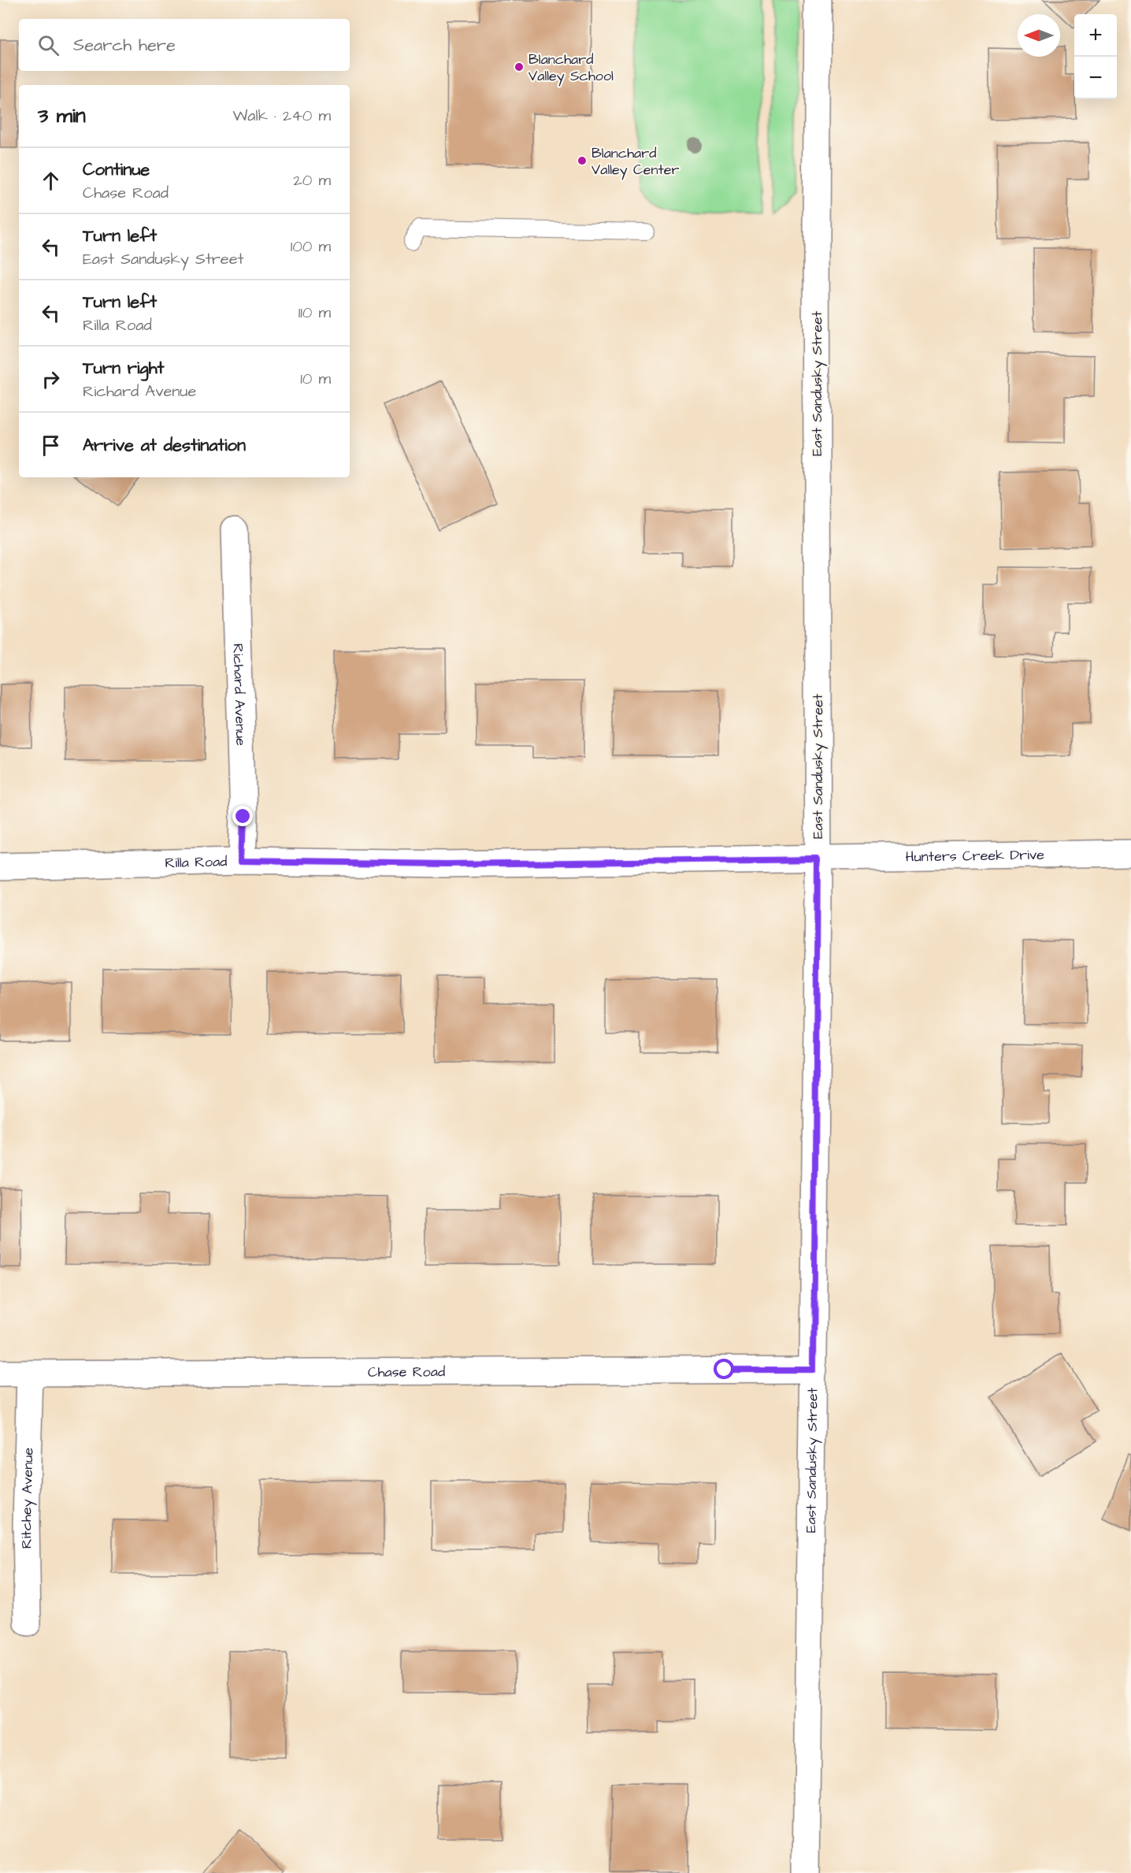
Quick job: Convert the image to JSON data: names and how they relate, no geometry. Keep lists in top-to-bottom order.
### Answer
{
  "streets": {
    "street": [
      "East Sandusky Street",
      "Richard Avenue",
      "Hunters Creek Drive",
      "Rilla Road",
      "Chase Road",
      "Ritchey Avenue"
    ]
  },
  "crossings": [
    ["East Sandusky Street", "Hunters Creek Drive"],
    ["East Sandusky Street", "Rilla Road"],
    ["East Sandusky Street", "Chase Road"],
    ["Richard Avenue", "Rilla Road"],
    ["Hunters Creek Drive", "Rilla Road"],
    ["Chase Road", "Ritchey Avenue"]
  ],
  "places": ["Blanchard Valley School", "Blanchard Valley Center"],
  "north": "left",
  "page": {
    "map_buttons": ["+", "−"],
    "search": "Search here",
    "heading": ["3 min", "Walk · 240 m"],
    "list": [
      ["Continue", "Chase Road", "20 m"],
      ["Turn left", "East Sandusky Street", "100 m"],
      ["Turn left", "Rilla Road", "110 m"],
      ["Turn right", "Richard Avenue", "10 m"],
      "Arrive at destination"
    ]
  }
}
